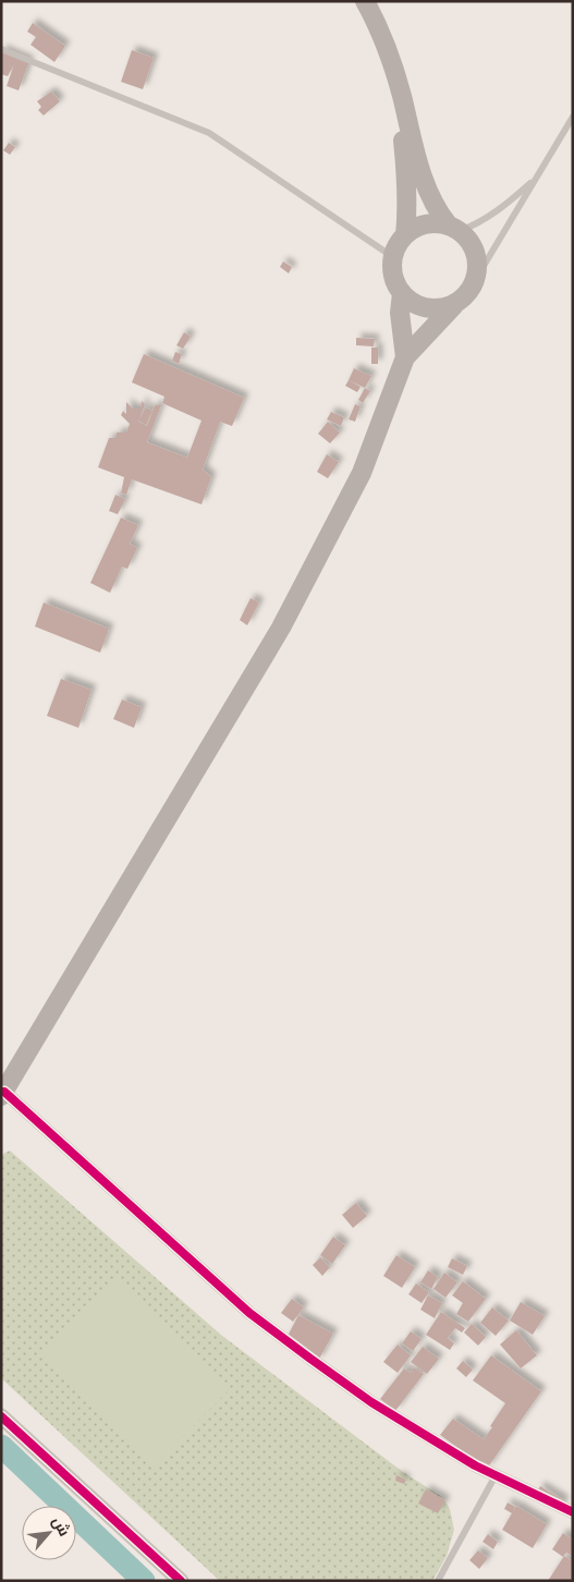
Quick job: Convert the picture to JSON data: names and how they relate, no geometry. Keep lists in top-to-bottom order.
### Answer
{
  "north": "top right"
}
